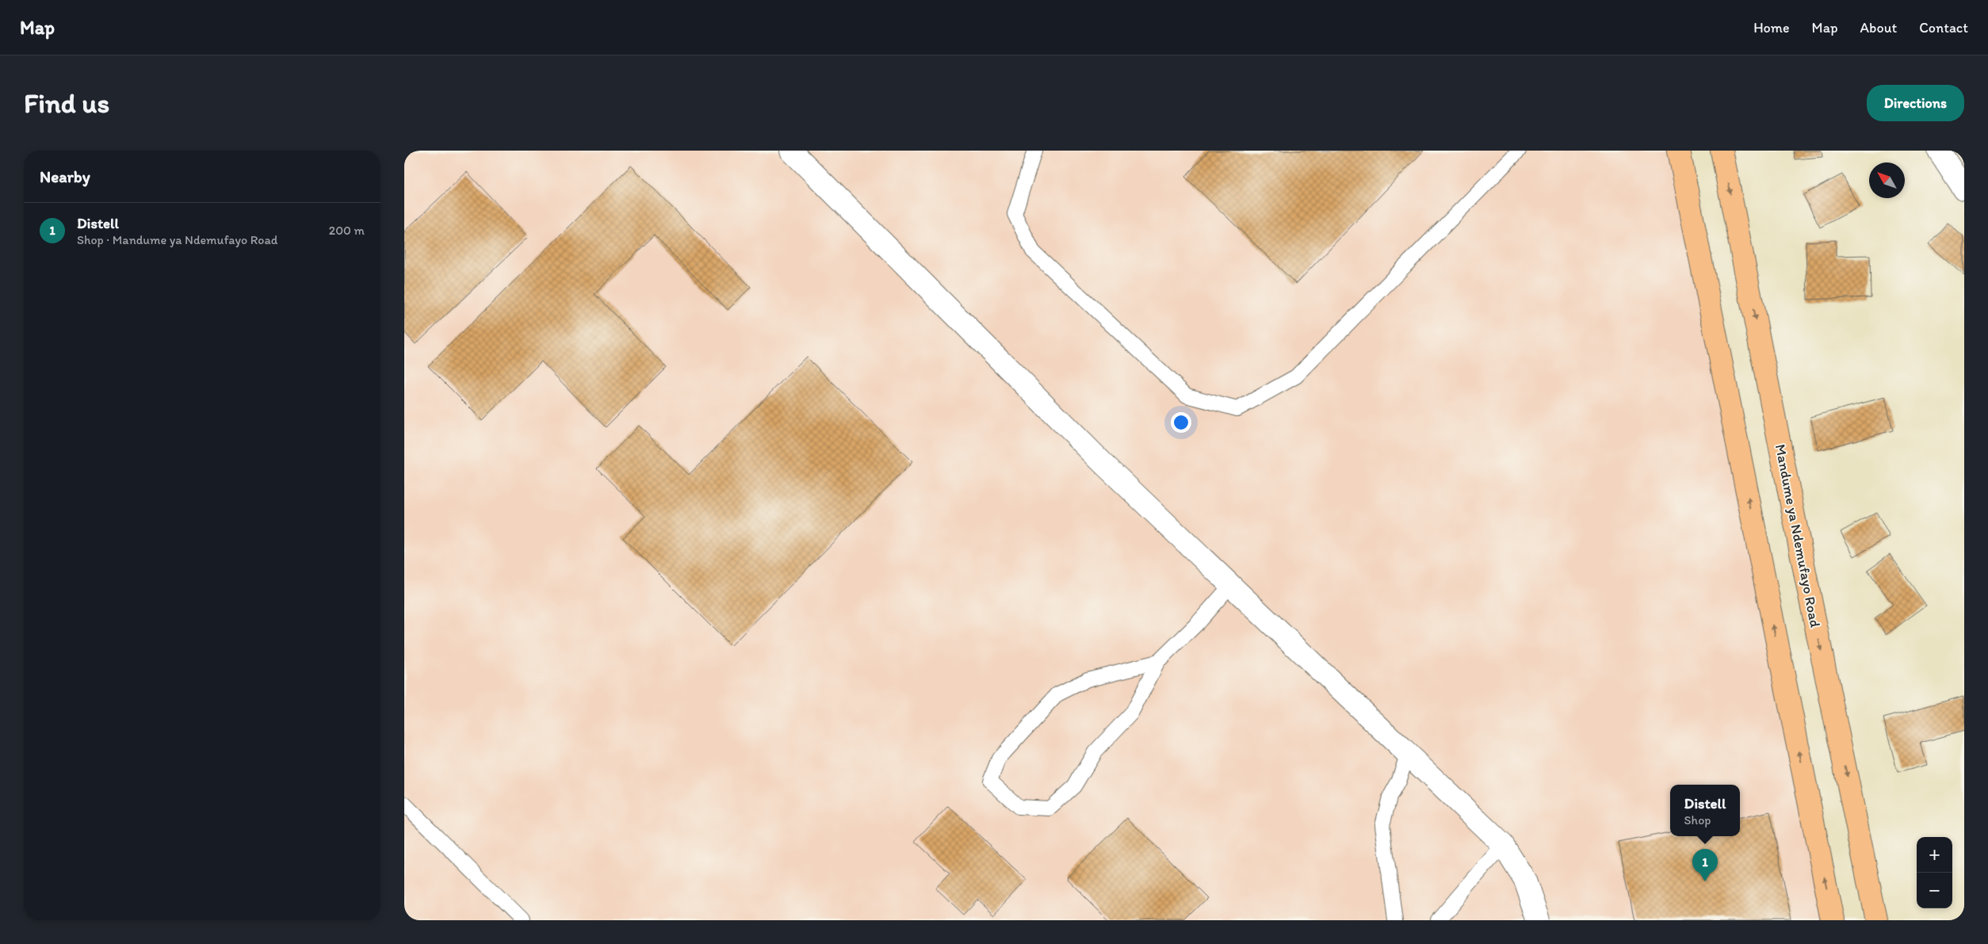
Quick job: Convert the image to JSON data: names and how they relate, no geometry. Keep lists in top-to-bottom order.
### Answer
{
  "streets": {
    "main road": ["Mandume ya Ndemufayo Road"]
  },
  "north": "top left",
  "page": {
    "header": "Map",
    "nav": [
      "Home",
      "Map",
      "About",
      "Contact"
    ],
    "buttons": "Directions",
    "title": "Find us",
    "heading": "Nearby",
    "list": [
      {
        "mark": "1",
        "name": "Distell",
        "note": "Shop · Mandume ya Ndemufayo Road",
        "value": "200 m"
      }
    ],
    "popup": ["Distell", "Shop"],
    "map_buttons": ["+", "−"],
    "pins": "1"
  }
}
